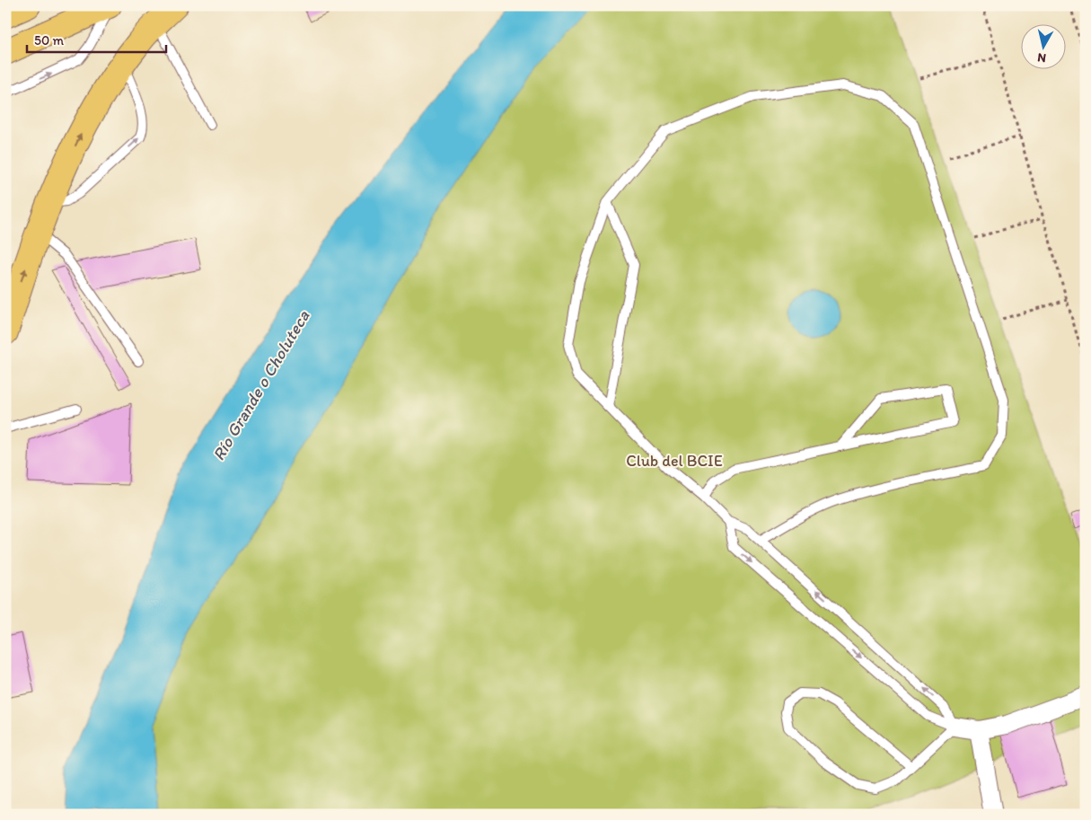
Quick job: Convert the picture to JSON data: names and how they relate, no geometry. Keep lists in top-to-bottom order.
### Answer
{
  "water": ["Río Grande o Choluteca"],
  "parks": ["Club del BCIE"],
  "scale_bar": "50 m",
  "north": "bottom"
}
